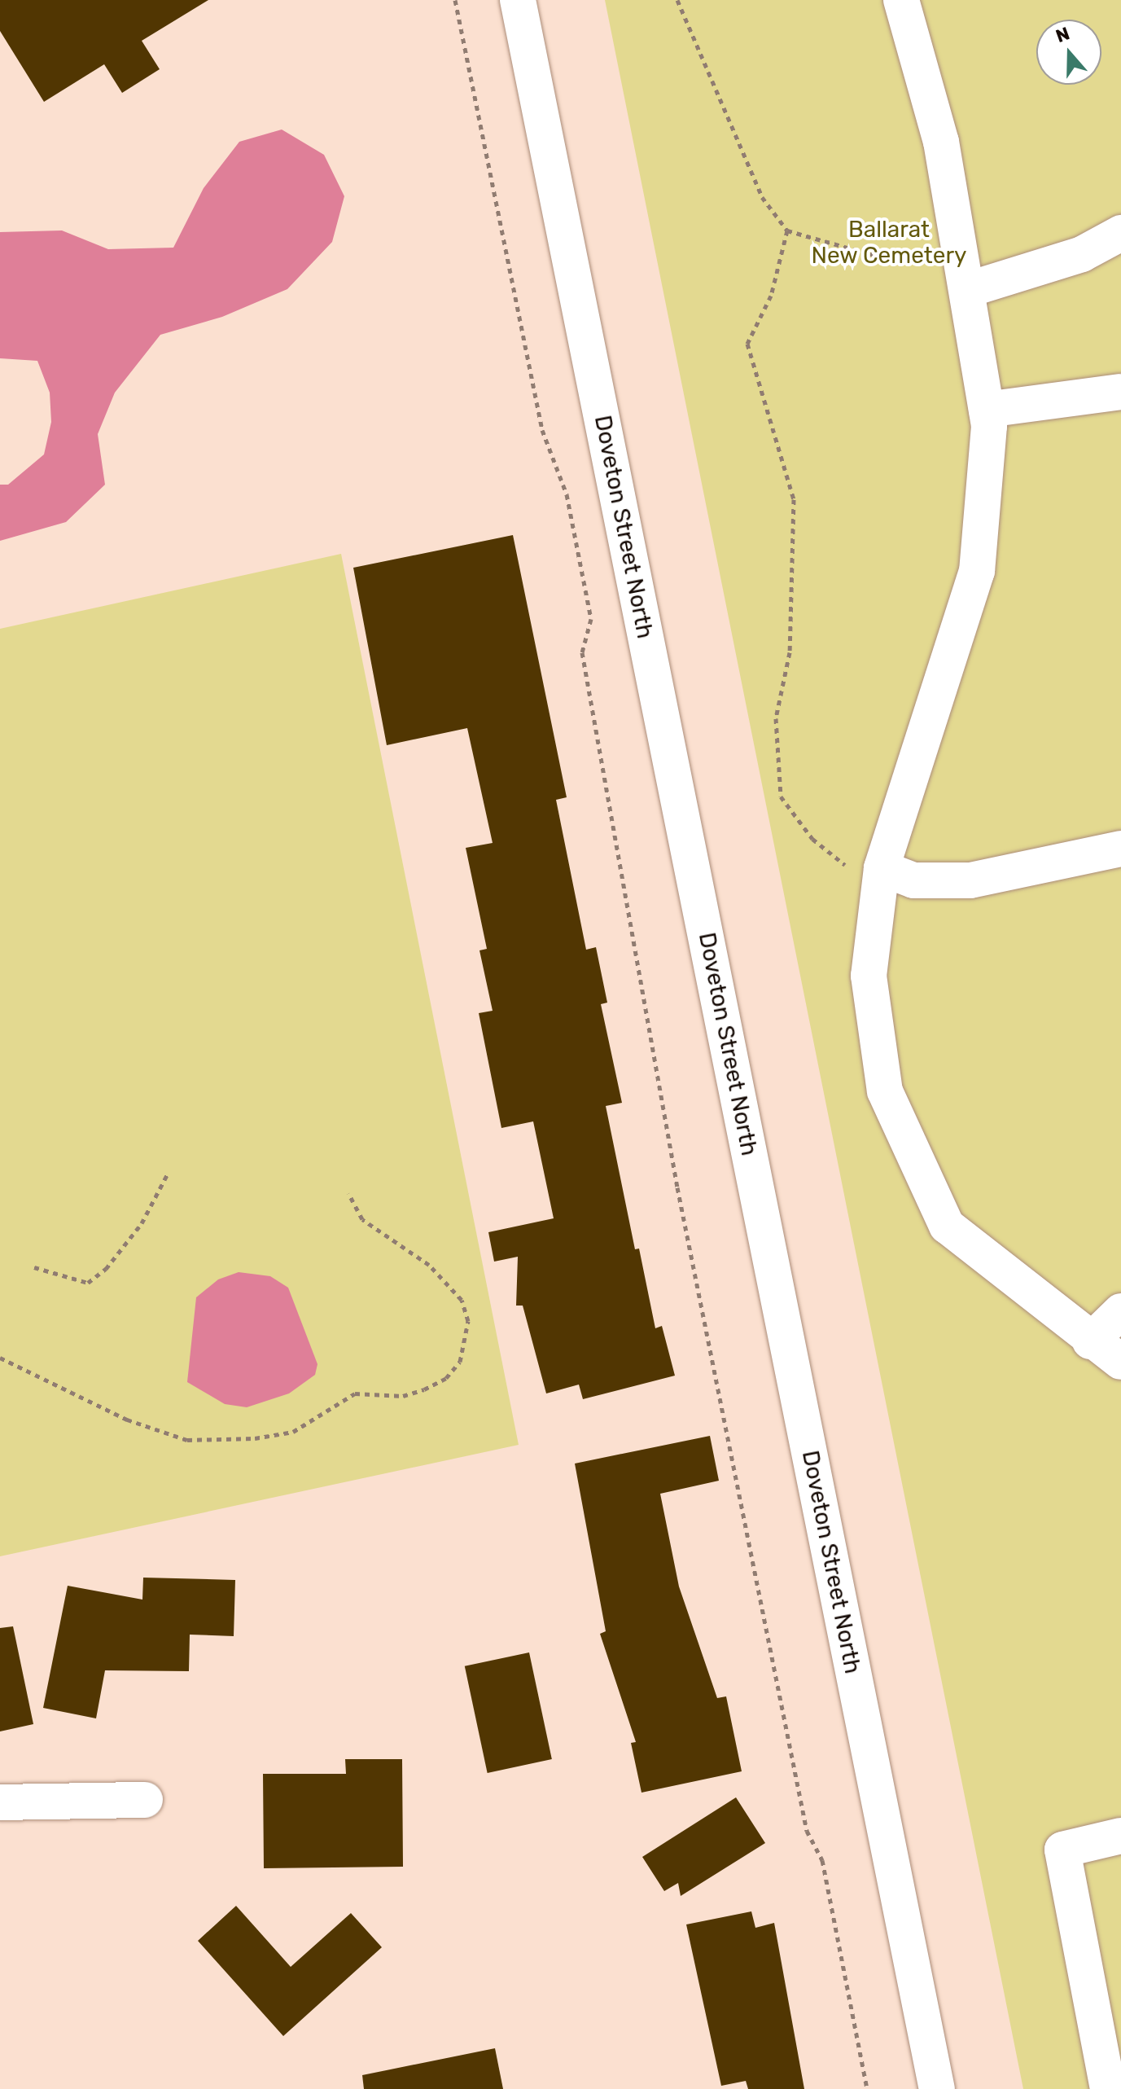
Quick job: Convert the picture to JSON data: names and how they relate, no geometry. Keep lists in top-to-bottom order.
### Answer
{
  "streets": {
    "street": ["Doveton Street North"]
  },
  "parks": ["Ballarat New Cemetery"],
  "north": "top"
}
